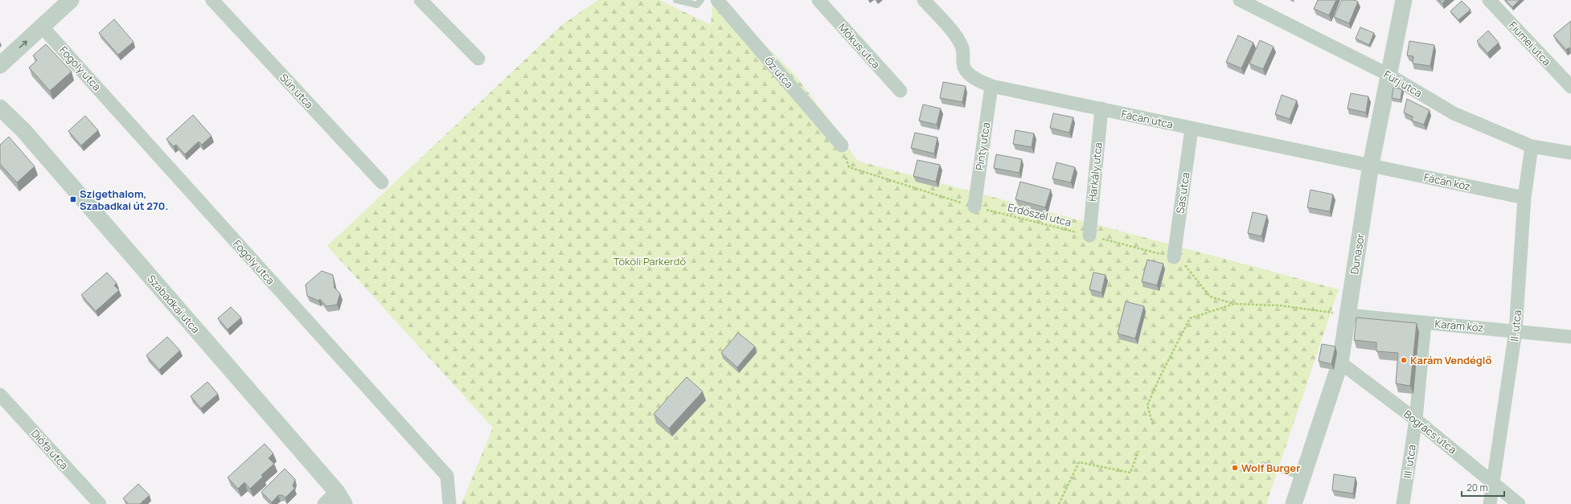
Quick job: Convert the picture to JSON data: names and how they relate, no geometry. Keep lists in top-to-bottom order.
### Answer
{
  "streets": {
    "street": [
      "Fiumei utca",
      "Mókus utca",
      "Fogoly utca",
      "Őz utca",
      "Fürj utca",
      "Sün utca",
      "Fácán utca",
      "Pinty utca",
      "Harkály utca",
      "Fácán köz",
      "Sas utca",
      "Dunasor",
      "Szabadkai utca",
      "Karám köz",
      "II. utca",
      "Bogrács utca",
      "Diófa utca",
      "III. utca"
    ],
    "path": ["Erdőszél utca"]
  },
  "crossings": [
    ["Őz utca", "Erdőszél utca"],
    ["Fürj utca", "Dunasor"],
    ["Fürj utca", "II. utca"],
    ["Fácán utca", "Pinty utca"],
    ["Fácán utca", "Harkály utca"],
    ["Fácán utca", "Fácán köz"],
    ["Fácán utca", "Sas utca"],
    ["Fácán utca", "Dunasor"],
    ["Pinty utca", "Erdőszél utca"],
    ["Harkály utca", "Erdőszél utca"],
    ["Fácán köz", "Dunasor"],
    ["Fácán köz", "II. utca"],
    ["Sas utca", "Erdőszél utca"],
    ["Dunasor", "Karám köz"],
    ["Dunasor", "Bogrács utca"],
    ["Karám köz", "II. utca"],
    ["Karám köz", "III. utca"],
    ["II. utca", "Bogrács utca"],
    ["Bogrács utca", "III. utca"]
  ],
  "parks": ["Tököli Parkerdő"],
  "places": {
    "transit": ["Szigethalom, Szabadkai út 270."],
    "other": ["Karám Vendéglő", "Wolf Burger"]
  },
  "scale_bar": "20 m"
}
